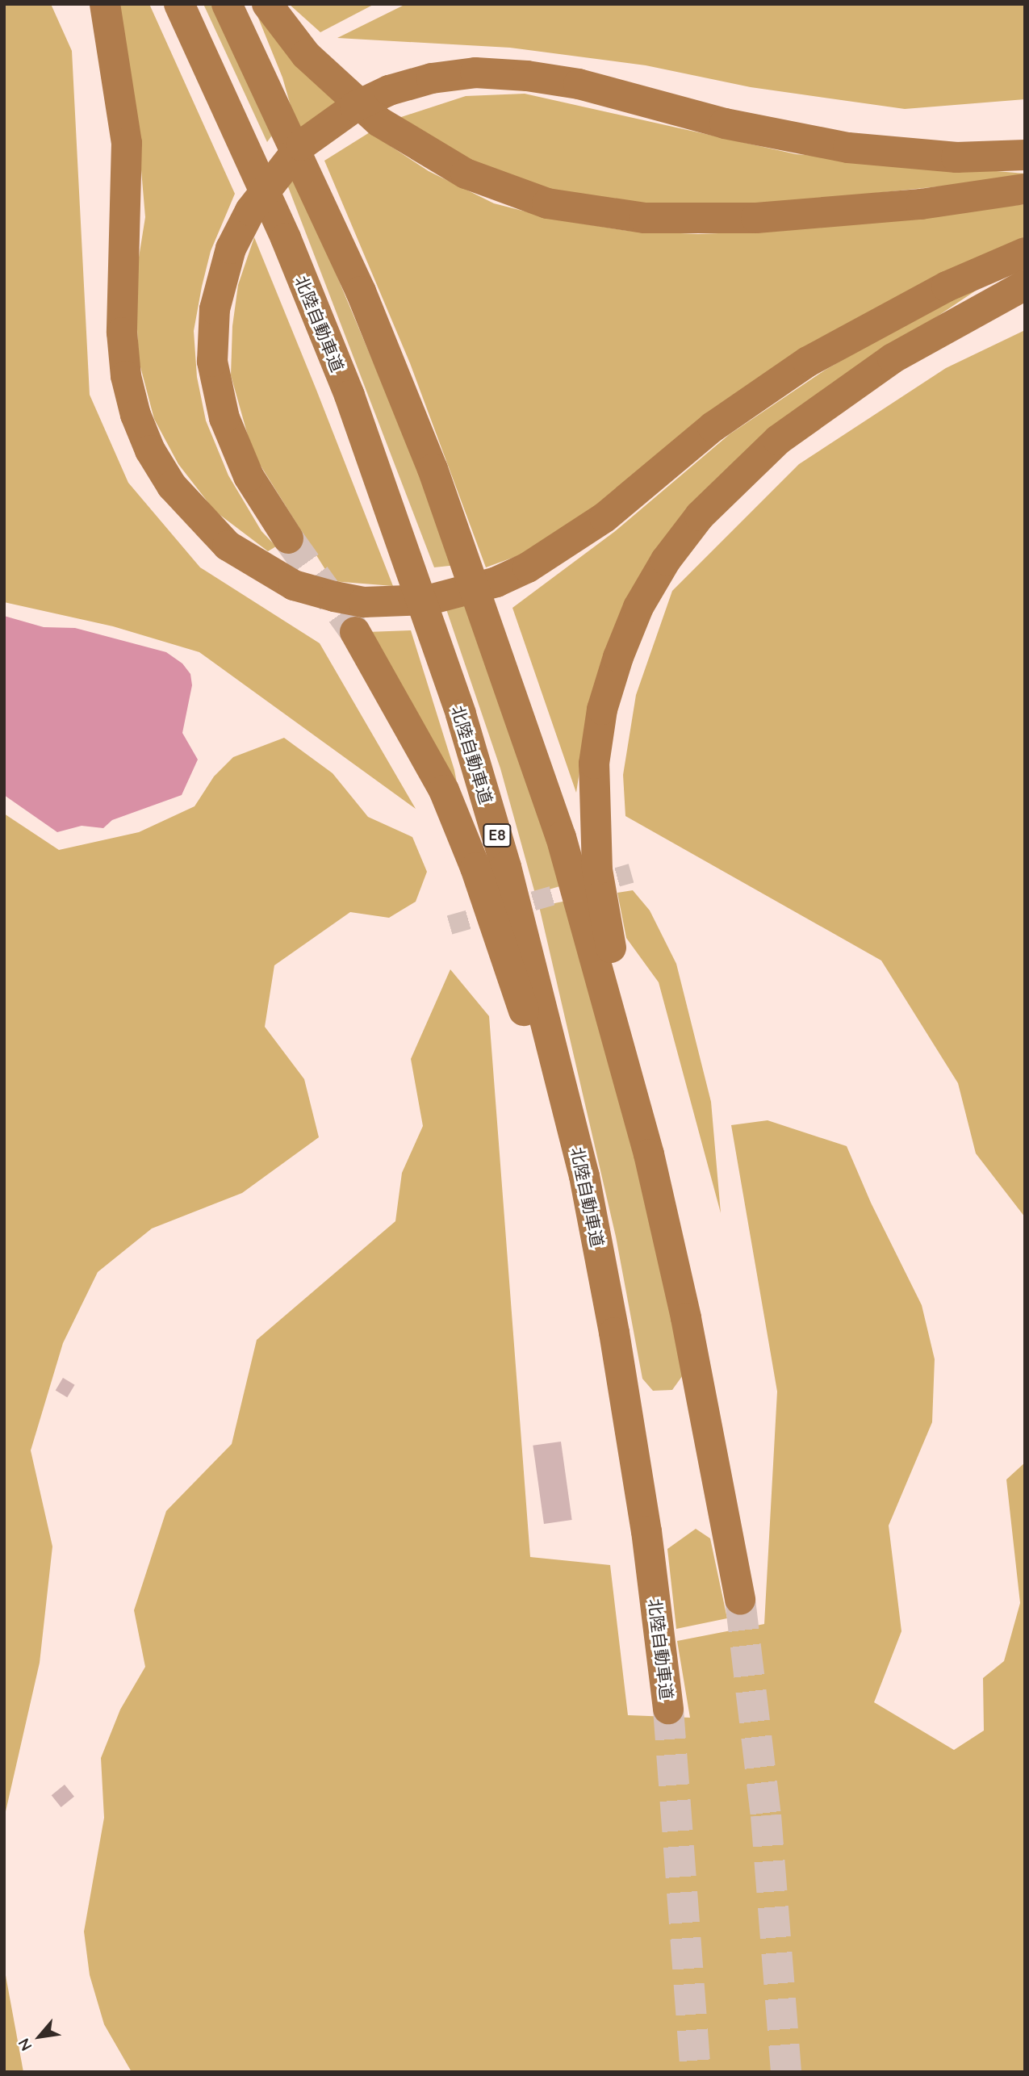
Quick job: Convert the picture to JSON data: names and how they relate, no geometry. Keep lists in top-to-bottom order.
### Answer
{
  "streets": {
    "highway": ["北陸自動車道", "E8"]
  },
  "north": "bottom left"
}
